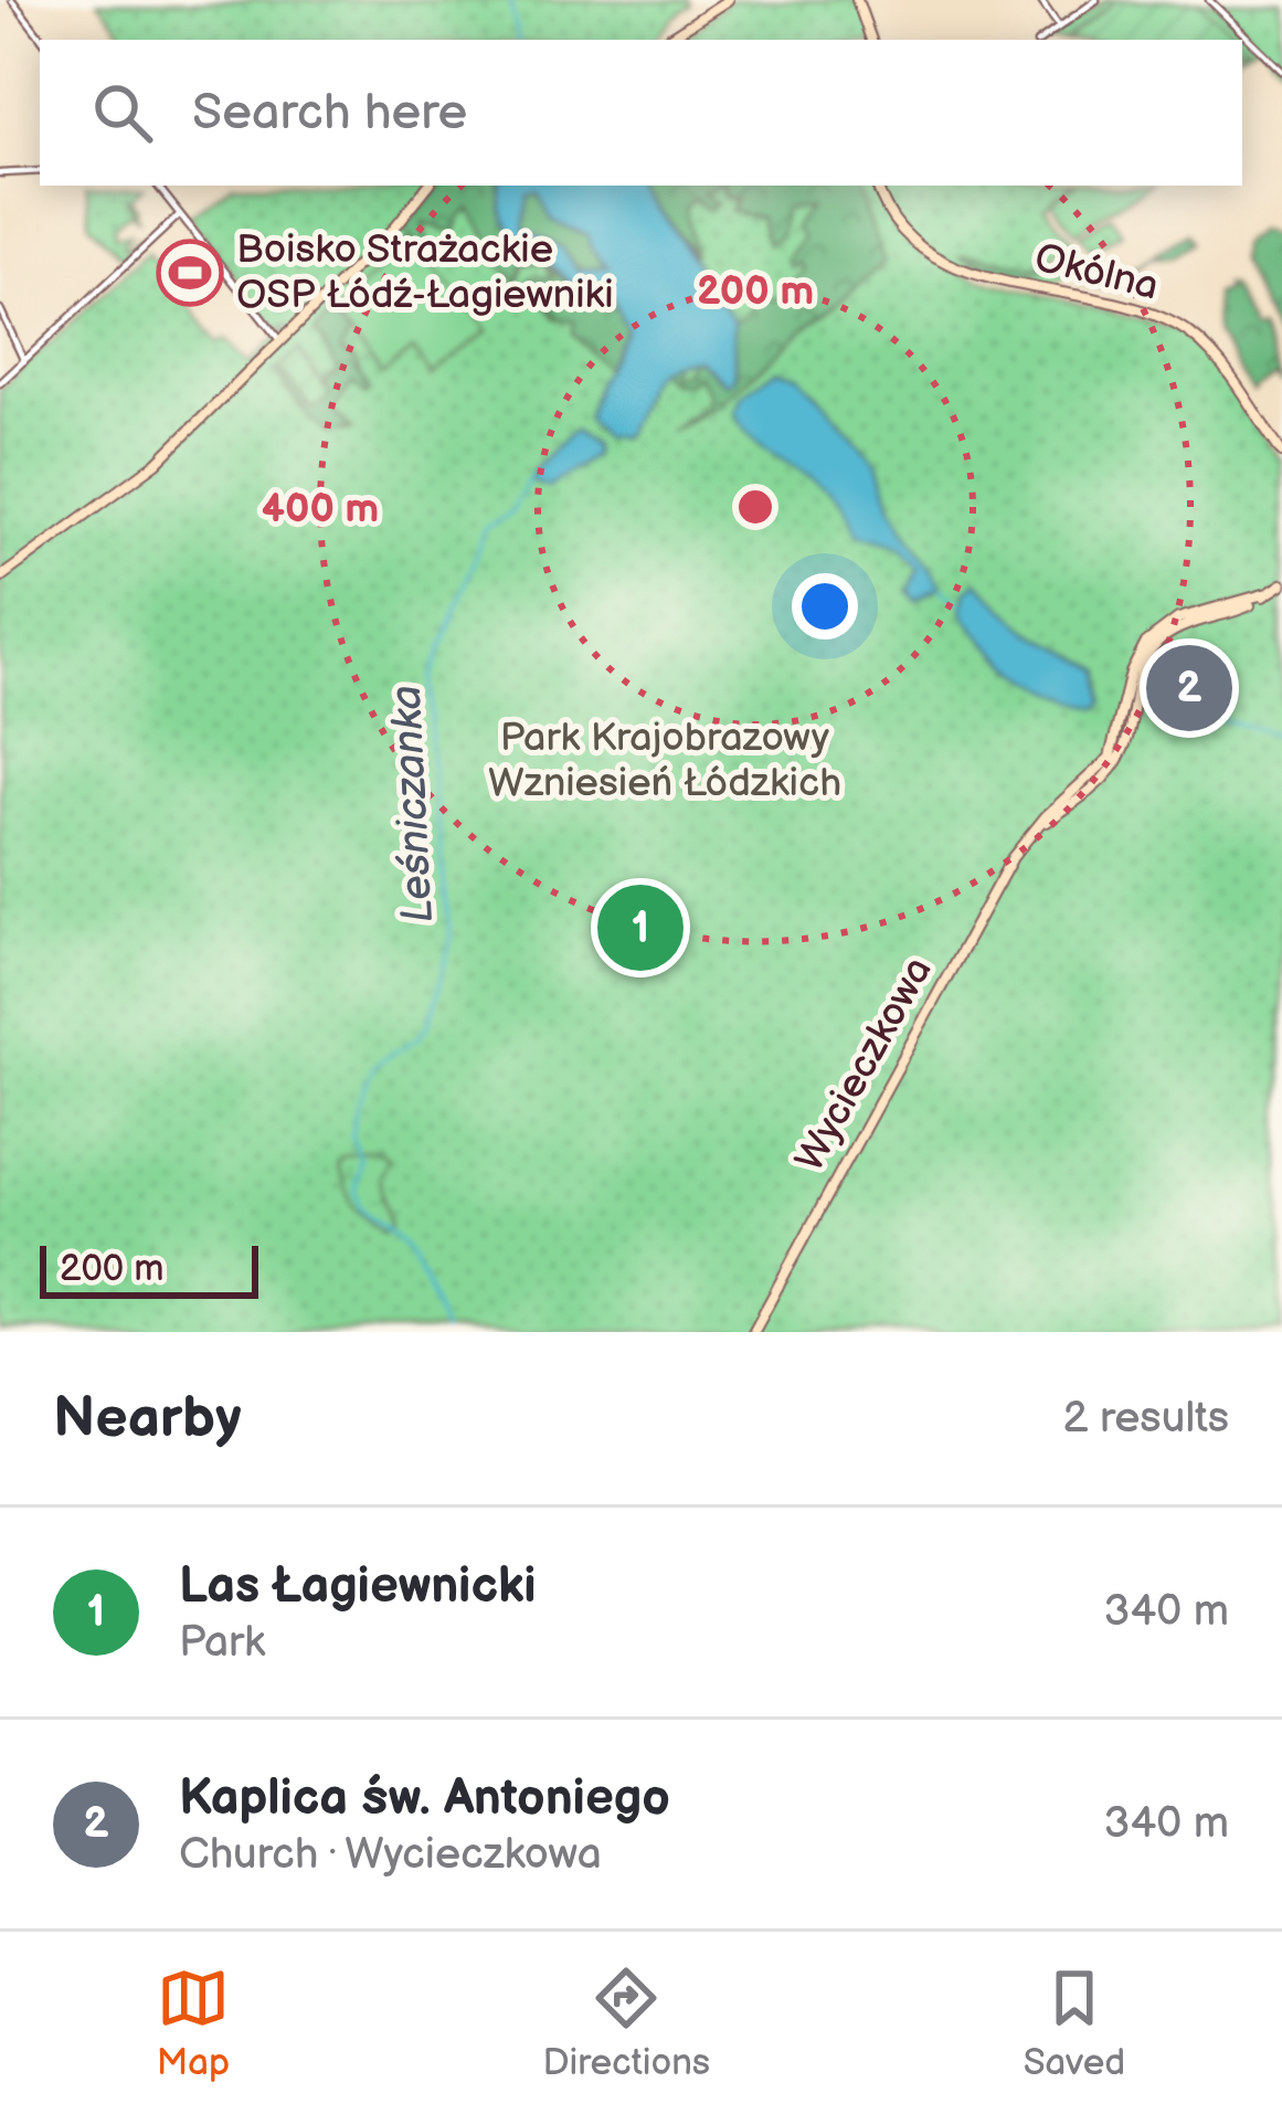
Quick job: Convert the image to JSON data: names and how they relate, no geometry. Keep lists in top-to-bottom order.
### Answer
{
  "streets": {
    "street": ["Okólna", "Wycieczkowa"]
  },
  "water": ["Leśniczanka"],
  "parks": ["Park Krajobrazowy Wzniesień Łódzkich"],
  "places": {
    "sports": ["Boisko Strażackie OSP Łódź-Łagiewniki"]
  },
  "scale_bar": "200 m",
  "page": {
    "search": "Search here",
    "pins": ["2", "1"],
    "scale": "200 m",
    "heading": ["Nearby", "2 results"],
    "list": [
      {
        "mark": "1",
        "name": "Las Łagiewnicki",
        "note": "Park",
        "value": "340 m"
      },
      {
        "mark": "2",
        "name": "Kaplica św. Antoniego",
        "note": "Church · Wycieczkowa",
        "value": "340 m"
      }
    ],
    "nav": ["Map", "Directions", "Saved"]
  },
  "rings": ["200 m", "400 m"]
}
